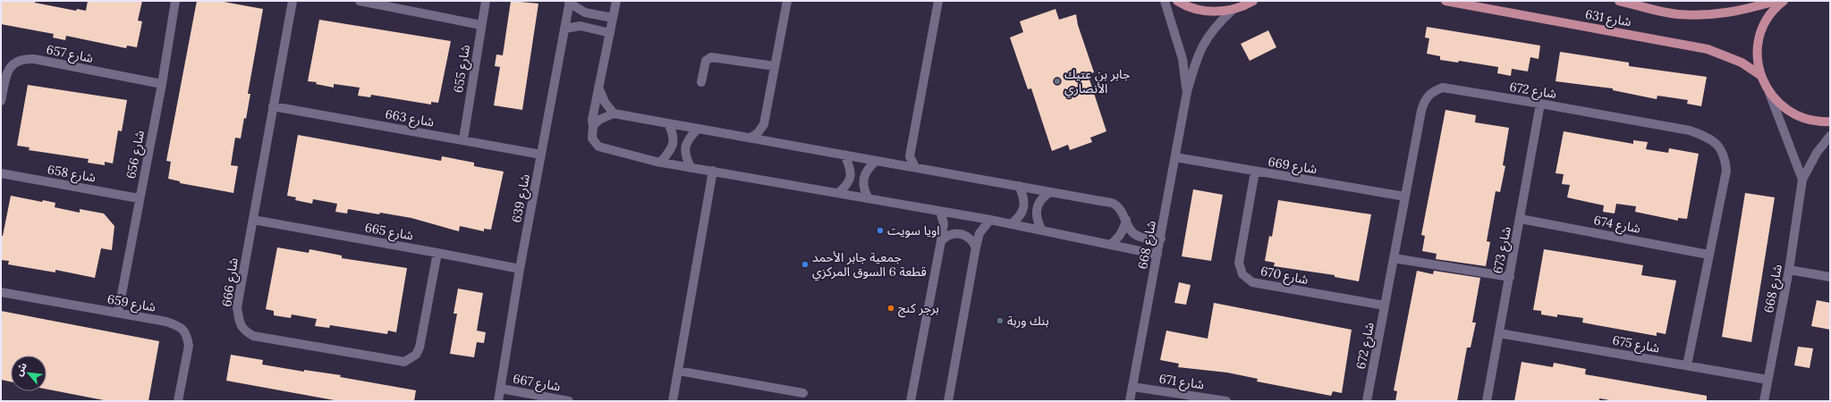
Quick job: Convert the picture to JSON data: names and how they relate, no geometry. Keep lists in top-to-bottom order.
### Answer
{
  "streets": {
    "main road": ["شارع 631"],
    "street": [
      "شارع 657",
      "شارع 655",
      "شارع 672",
      "شارع 663",
      "شارع 656",
      "شارع 669",
      "شارع 658",
      "شارع 639",
      "شارع 674",
      "شارع 665",
      "شارع 668",
      "شارع 673",
      "شارع 670",
      "شارع 666",
      "شارع 659",
      "شارع 675",
      "شارع 671",
      "شارع 667"
    ]
  },
  "crossings": [
    ["شارع 657", "شارع 656"],
    ["شارع 655", "شارع 663"],
    ["شارع 672", "شارع 669"],
    ["شارع 672", "شارع 674"],
    ["شارع 672", "شارع 673"],
    ["شارع 672", "شارع 670"],
    ["شارع 672", "شارع 675"],
    ["شارع 663", "شارع 639"],
    ["شارع 663", "شارع 666"],
    ["شارع 656", "شارع 658"],
    ["شارع 656", "شارع 659"],
    ["شارع 669", "شارع 668"],
    ["شارع 669", "شارع 670"],
    ["شارع 639", "شارع 665"],
    ["شارع 639", "شارع 667"],
    ["شارع 674", "شارع 673"],
    ["شارع 665", "شارع 666"],
    ["شارع 668", "شارع 675"],
    ["شارع 668", "شارع 671"],
    ["شارع 673", "شارع 675"]
  ],
  "places": [
    "جابر بن عتيك الأنصاري",
    "اويا سويت",
    "جمعية جابر الأحمد قطعة 6 السوق المركزي",
    "برجر كنج",
    "بنك وربة"
  ],
  "north": "top left"
}
